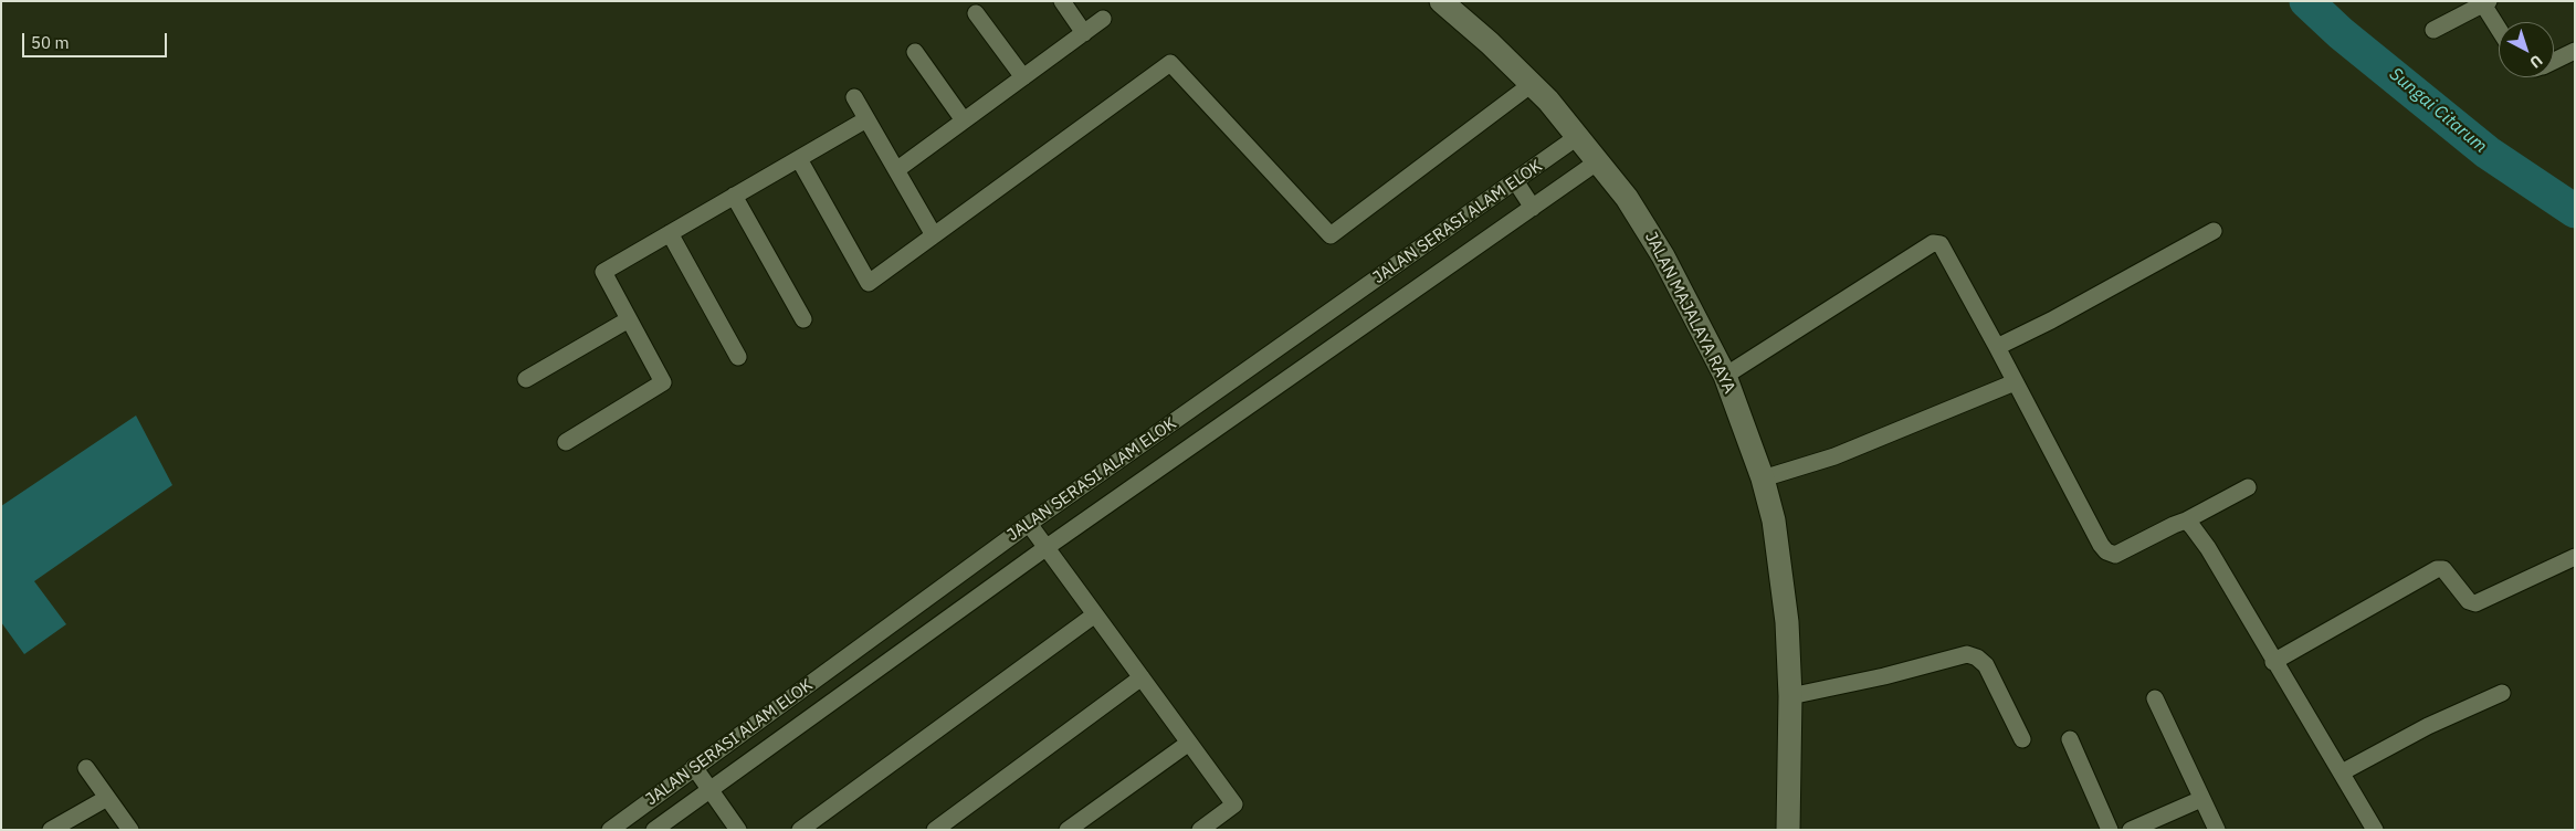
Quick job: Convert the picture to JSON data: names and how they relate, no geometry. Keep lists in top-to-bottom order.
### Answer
{
  "streets": {
    "street": ["JALAN SERASI ALAM ELOK", "JALAN MAJALAYA RAYA"]
  },
  "crossings": [
    ["JALAN SERASI ALAM ELOK", "JALAN MAJALAYA RAYA"]
  ],
  "water": ["Sungai Citarum"],
  "scale_bar": "50 m",
  "north": "bottom right"
}
